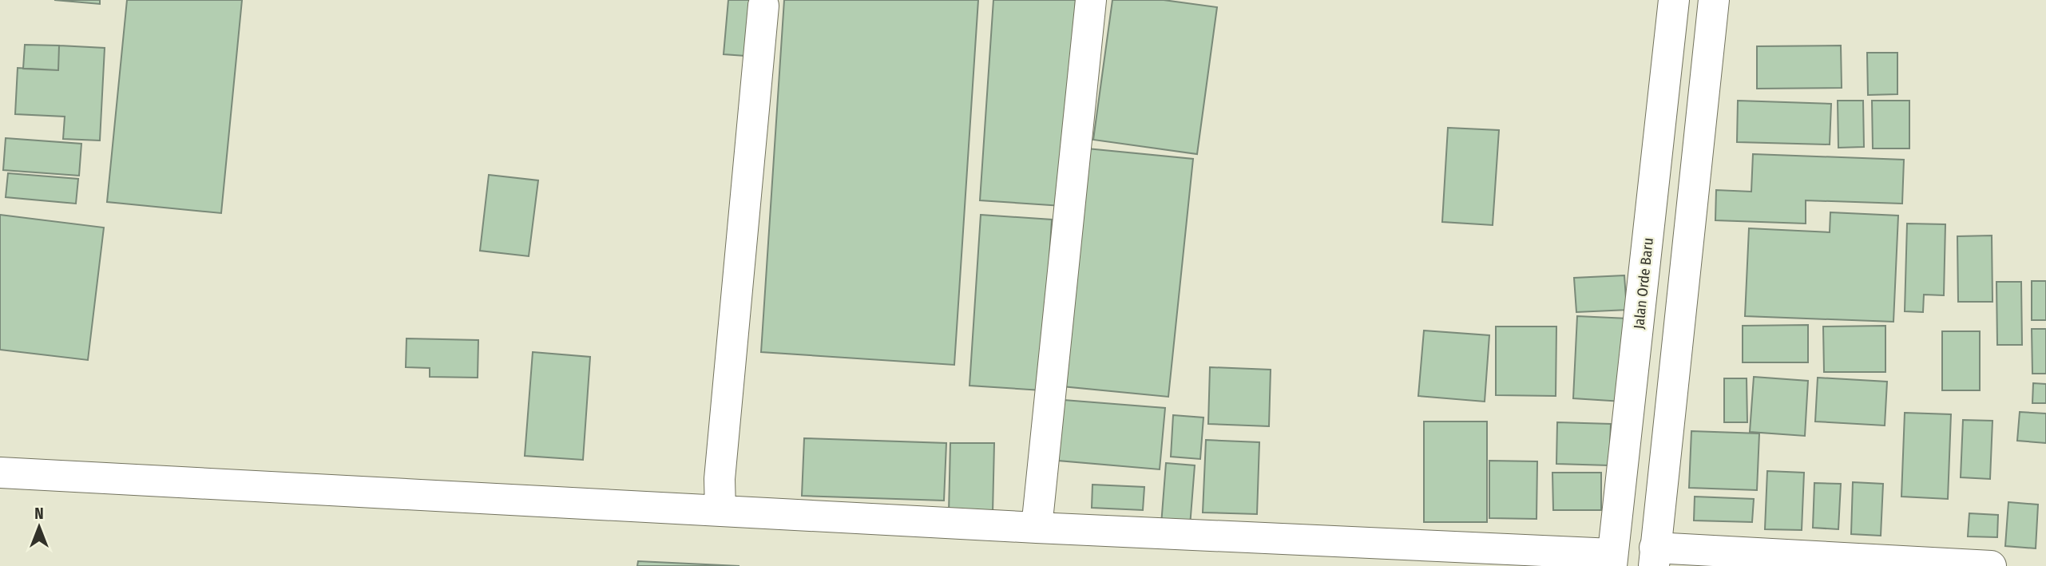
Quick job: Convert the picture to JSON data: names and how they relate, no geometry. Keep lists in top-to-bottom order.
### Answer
{
  "streets": {
    "street": ["Jalan Orde Baru"]
  },
  "north": "top"
}
